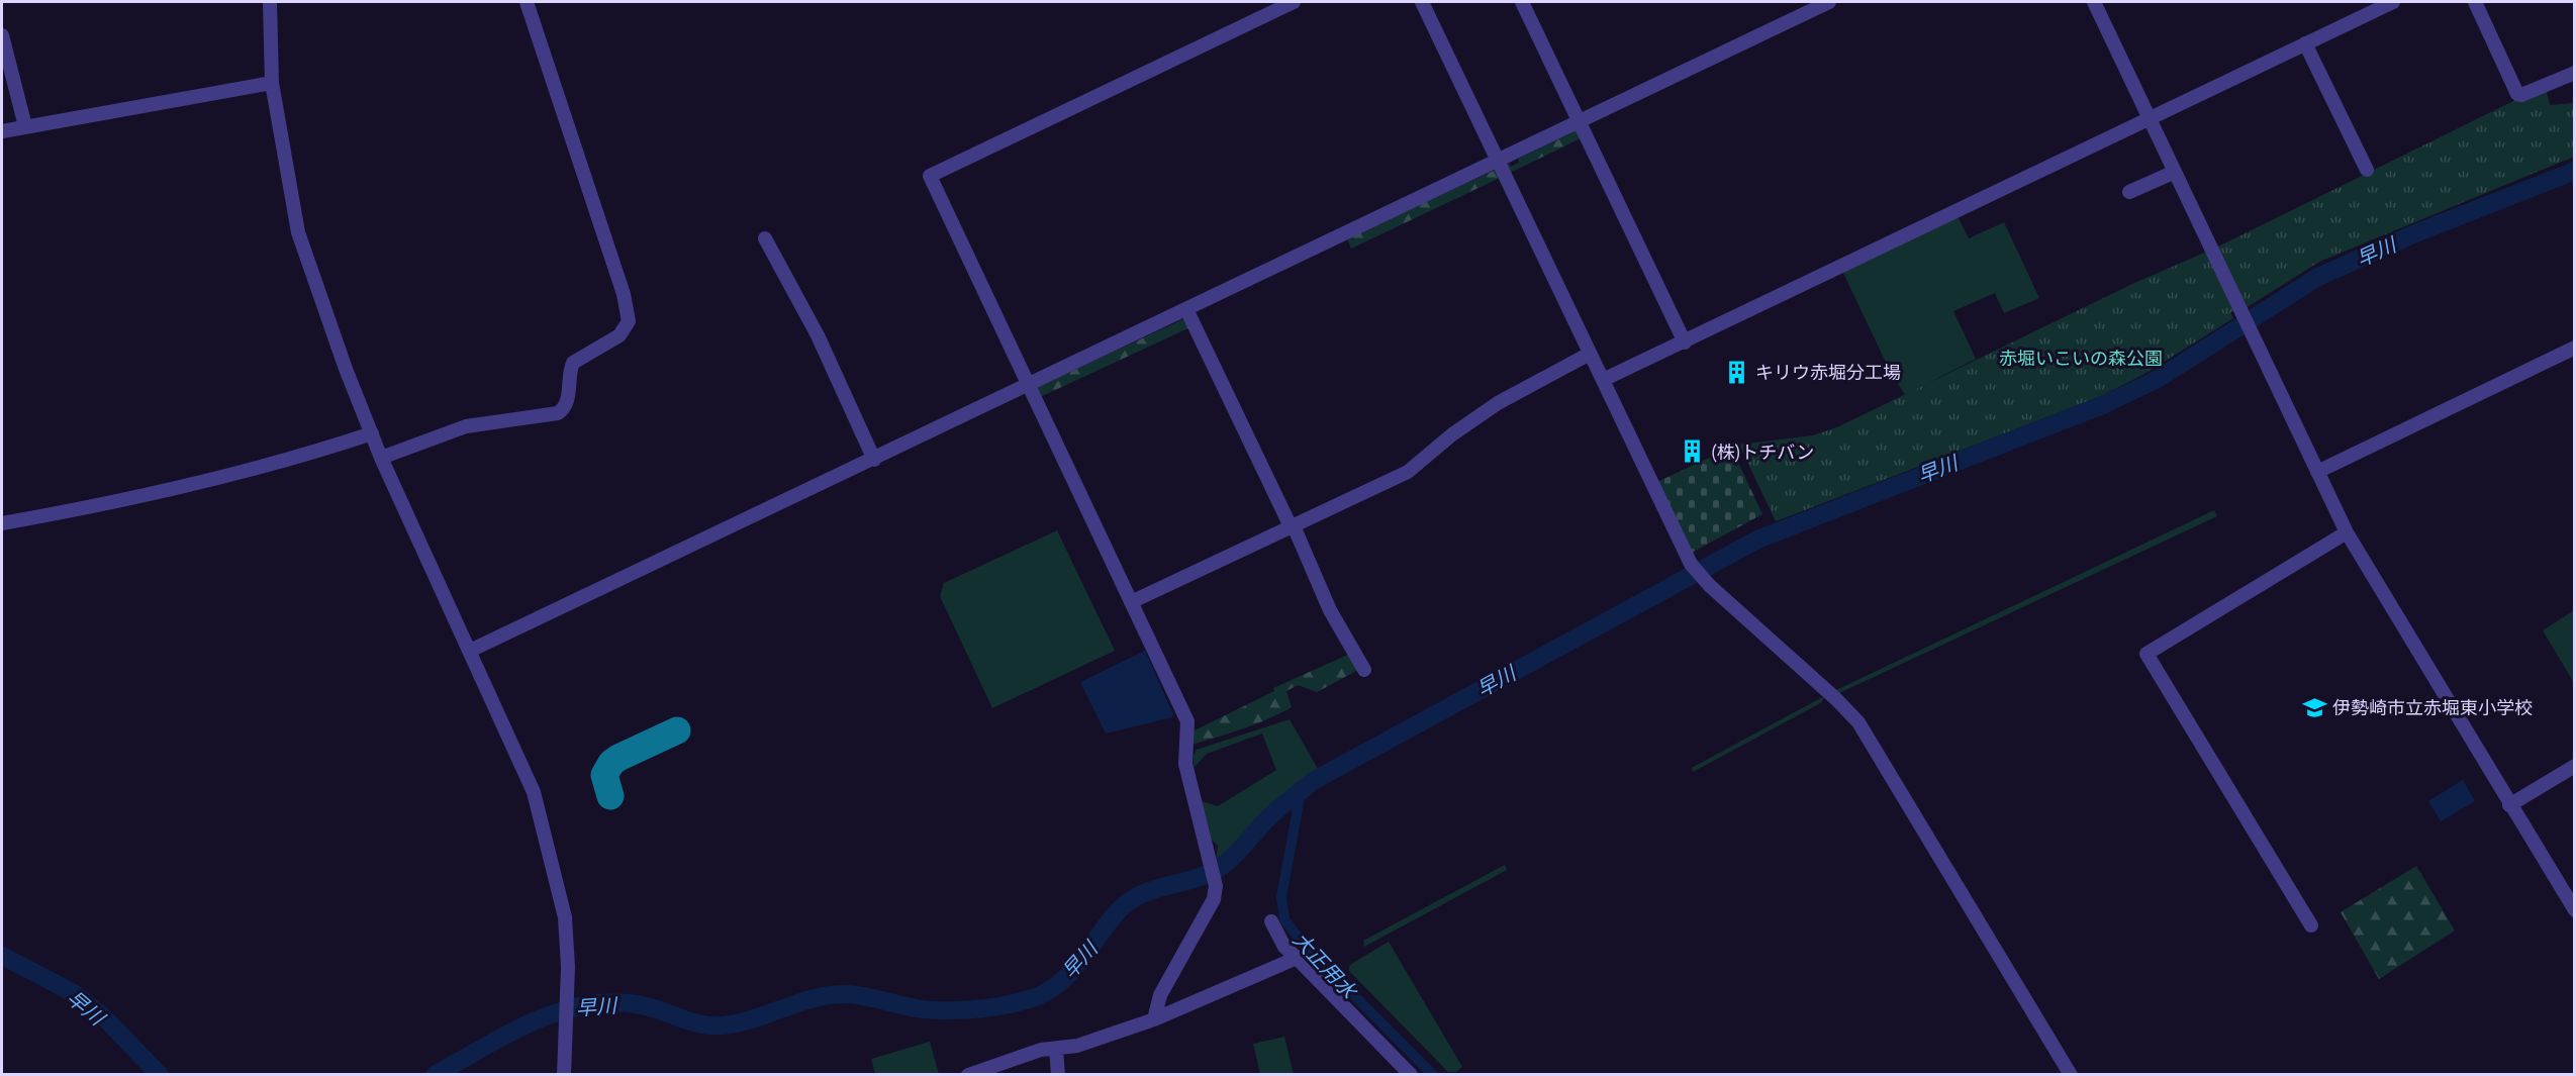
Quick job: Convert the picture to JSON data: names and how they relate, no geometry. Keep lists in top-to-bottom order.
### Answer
{
  "water": ["早川", "大正用水"],
  "parks": ["赤堀いこいの森公園"],
  "places": {
    "building": ["キリウ赤堀分工場", "(株)トチバン"],
    "school or university": ["伊勢崎市立赤堀東小学校"]
  }
}
